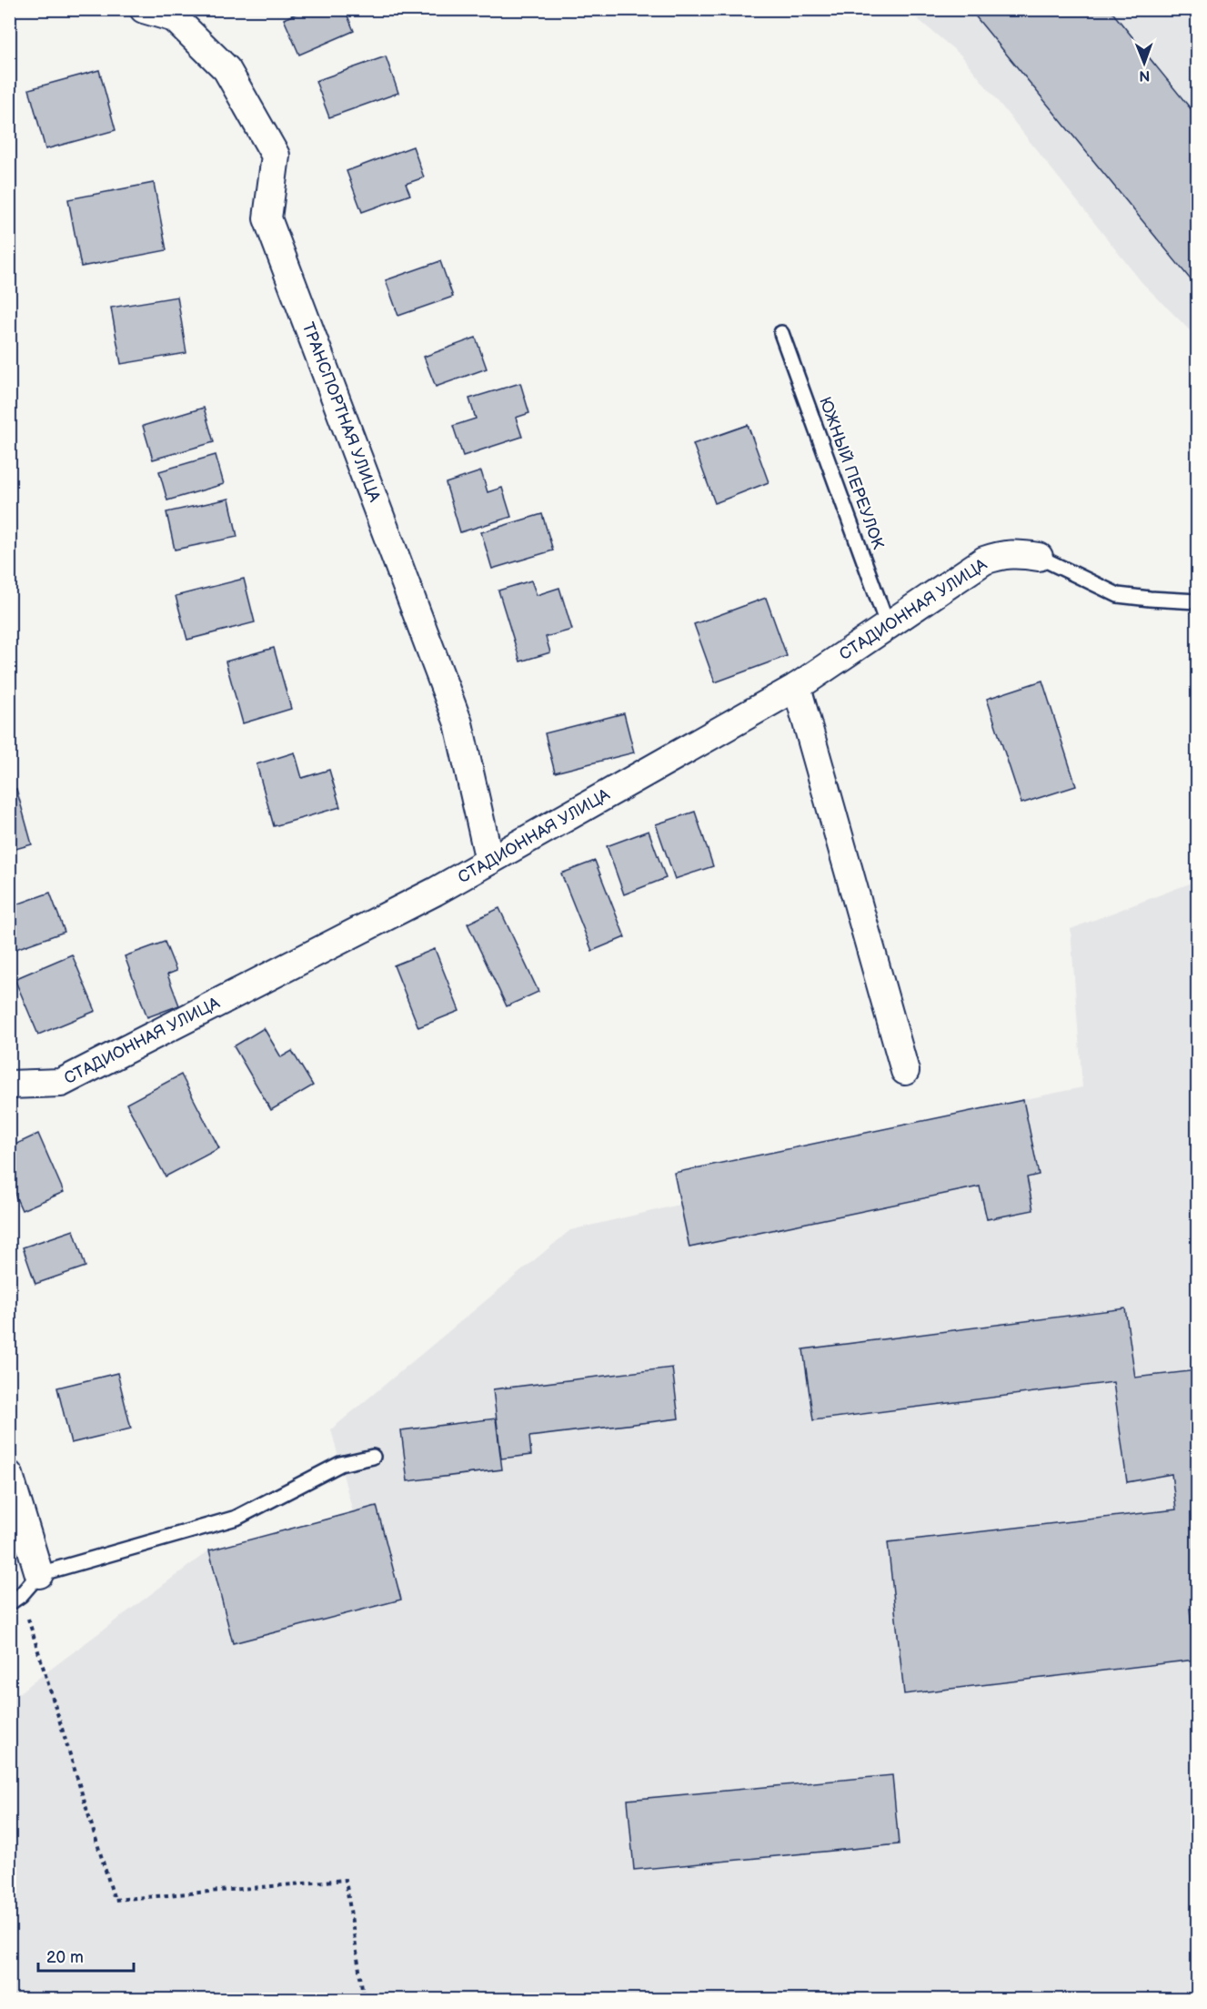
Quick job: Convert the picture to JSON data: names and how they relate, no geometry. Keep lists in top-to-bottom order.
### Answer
{
  "streets": {
    "street": ["ТРАНСПОРТНАЯ УЛИЦА", "СТАДИОННАЯ УЛИЦА"],
    "lane": ["ЮЖНЫЙ ПЕРЕУЛОК"]
  },
  "crossings": [
    ["ТРАНСПОРТНАЯ УЛИЦА", "СТАДИОННАЯ УЛИЦА"],
    ["ЮЖНЫЙ ПЕРЕУЛОК", "СТАДИОННАЯ УЛИЦА"]
  ],
  "scale_bar": "20 m",
  "north": "bottom"
}
